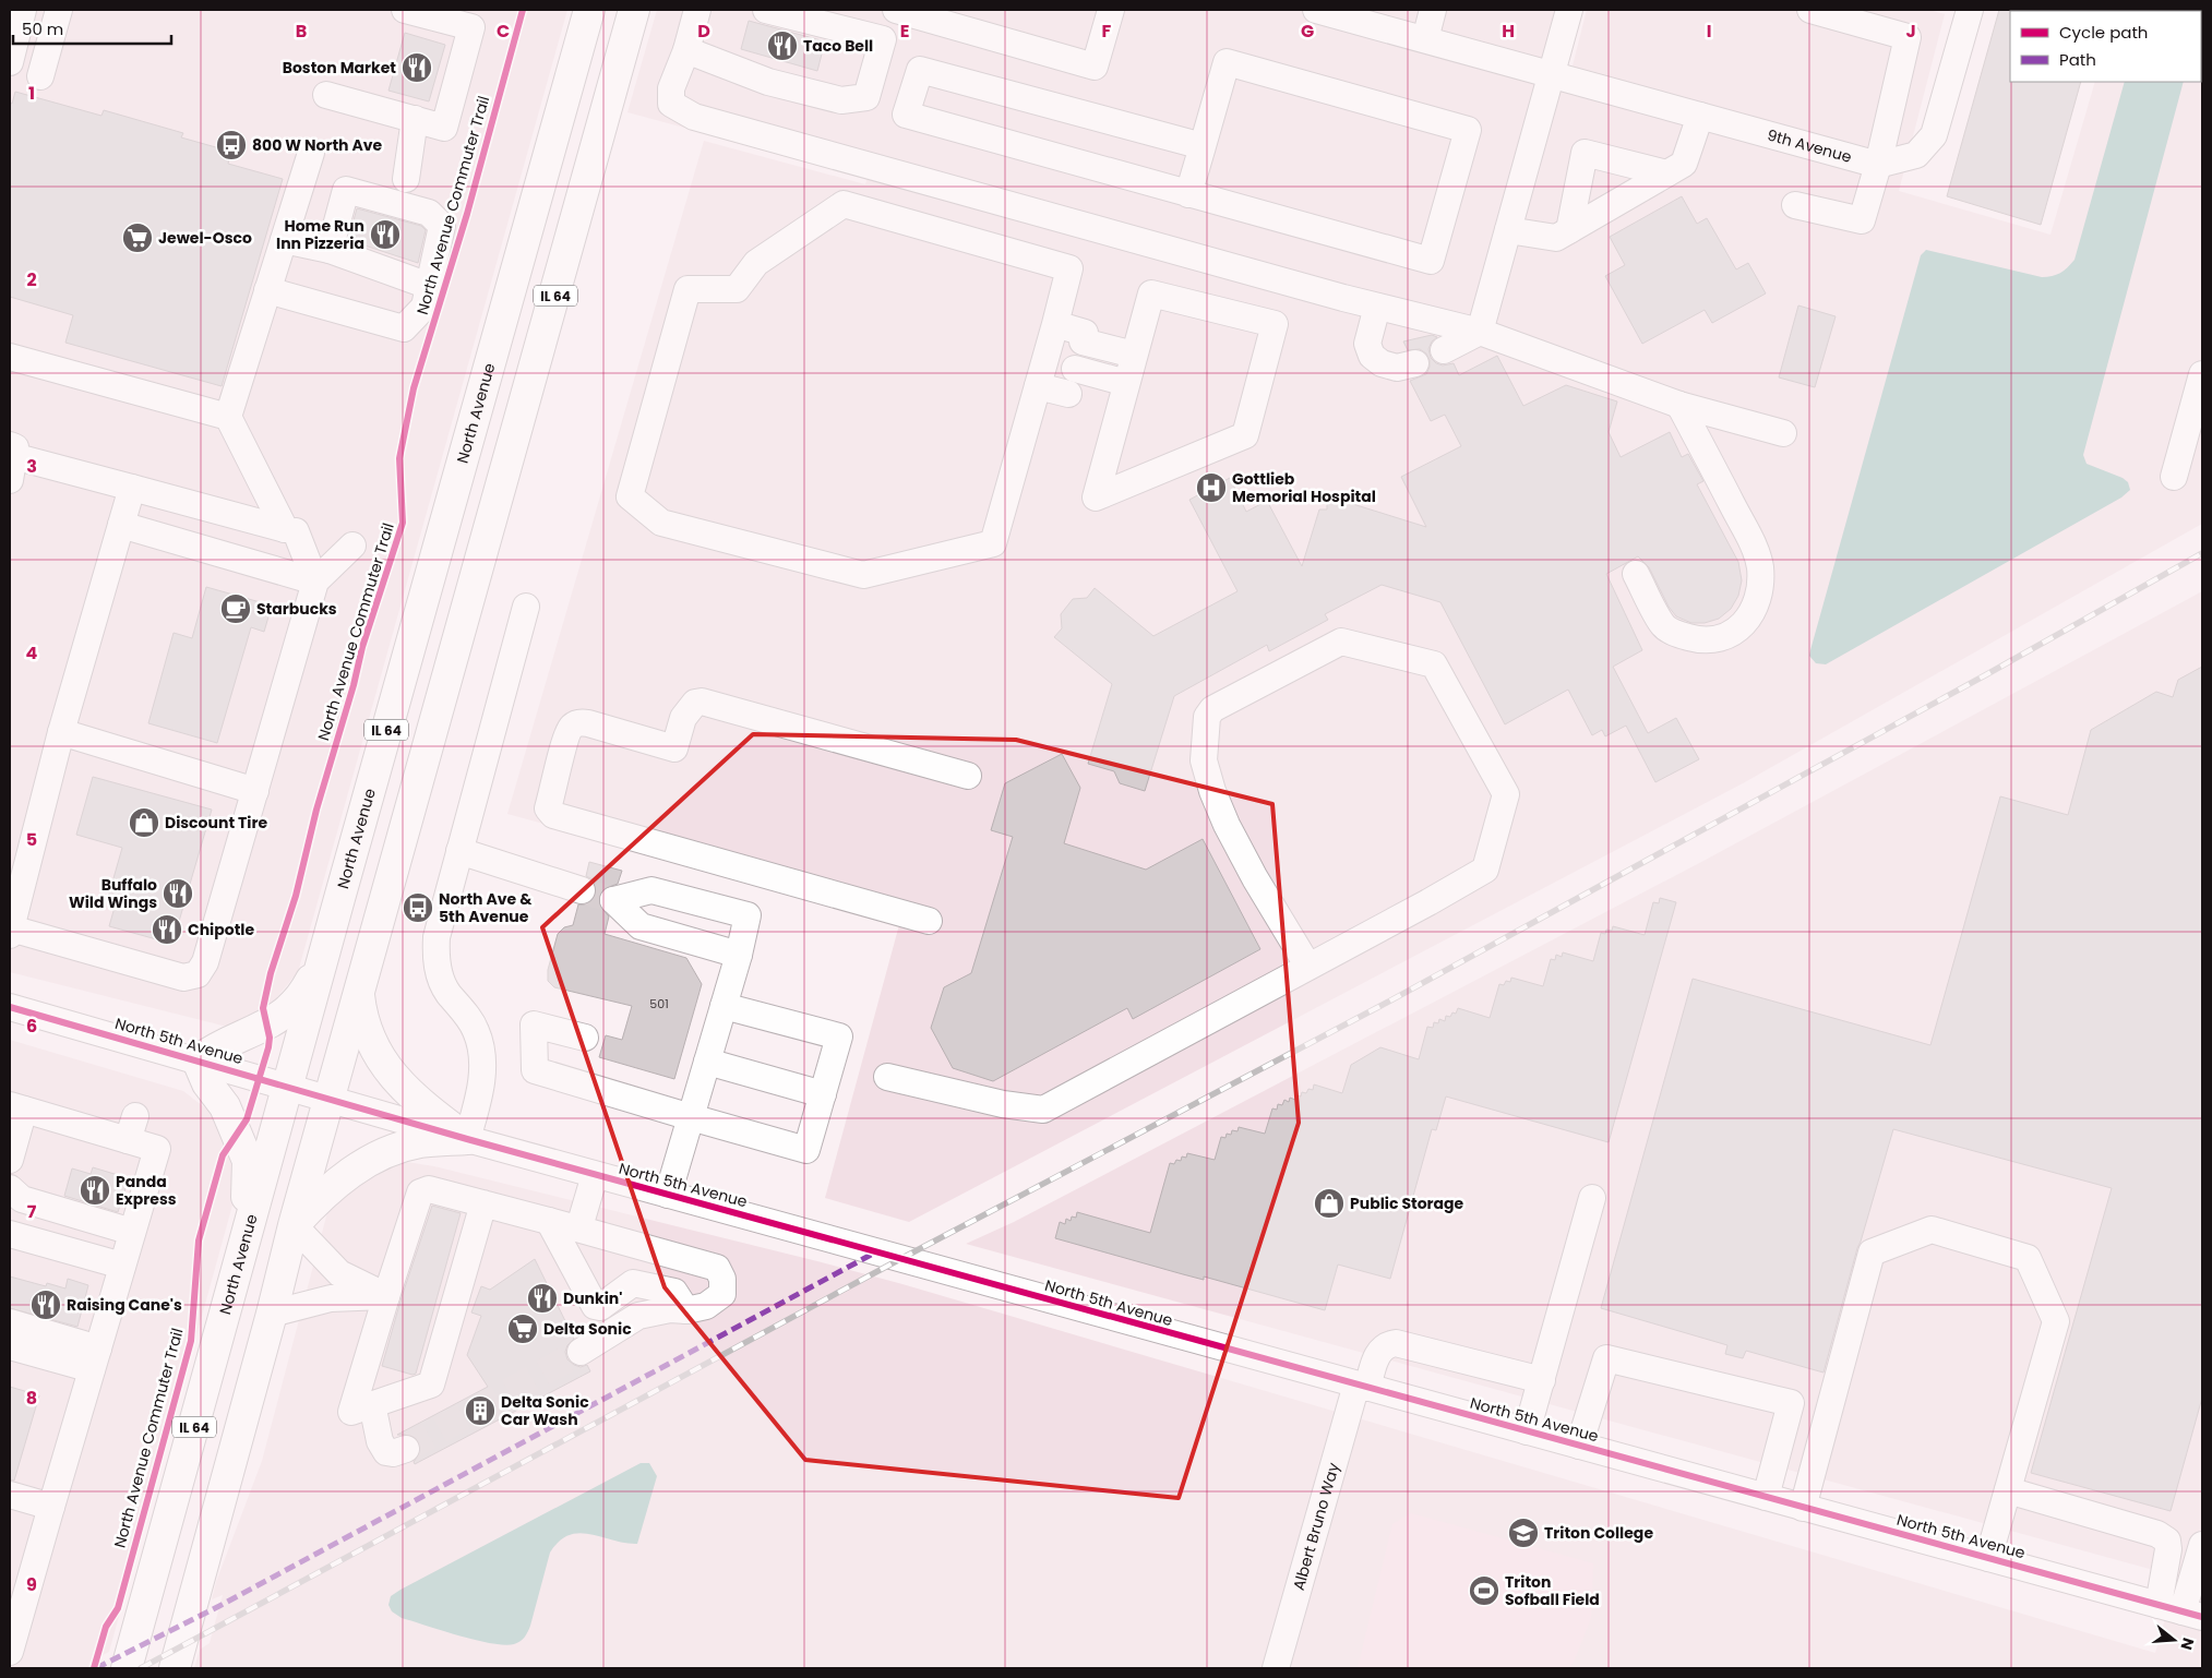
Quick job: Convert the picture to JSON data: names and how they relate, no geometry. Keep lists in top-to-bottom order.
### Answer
{
  "streets": {
    "main road": ["IL 64", "North Avenue"],
    "street": ["9th Avenue", "North 5th Avenue", "Albert Bruno Way"],
    "cycle path": ["North Avenue Commuter Trail"]
  },
  "crossings": [
    ["IL 64", "North 5th Avenue"],
    ["North Avenue", "North 5th Avenue"],
    ["North 5th Avenue", "Albert Bruno Way"]
  ],
  "places": {
    "restaurant": [
      "Taco Bell",
      "Boston Market",
      "Home Run Inn Pizzeria",
      "Buffalo Wild Wings",
      "Chipotle",
      "Panda Express",
      "Dunkin'",
      "Raising Cane's"
    ],
    "bus stop": ["800 W North Ave", "North Ave & 5th Avenue"],
    "supermarket": ["Jewel-Osco", "Delta Sonic"],
    "hospital": ["Gottlieb Memorial Hospital"],
    "cafe": ["Starbucks"],
    "shop": ["Discount Tire", "Public Storage"],
    "building": ["Delta Sonic Car Wash"],
    "school or university": ["Triton College"],
    "sports": ["Triton Sofball Field"]
  },
  "house_numbers": ["501"],
  "legend": ["Cycle path", "Path"],
  "scale_bar": "50 m",
  "north": "right",
  "grid": {
    "columns": [
      "B",
      "C",
      "D",
      "E",
      "F",
      "G",
      "H",
      "I",
      "J"
    ],
    "rows": [
      "1",
      "2",
      "3",
      "4",
      "5",
      "6",
      "7",
      "8",
      "9"
    ]
  }
}
